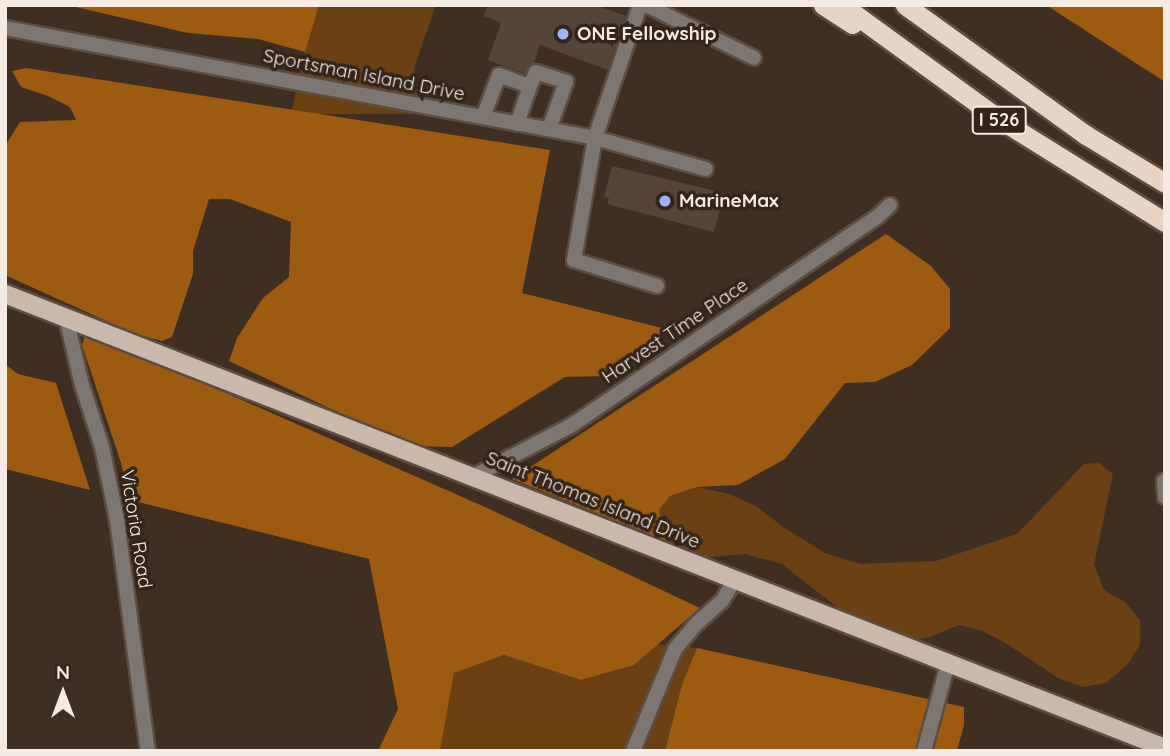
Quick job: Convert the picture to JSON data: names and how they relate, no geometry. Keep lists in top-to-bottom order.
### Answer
{
  "streets": {
    "highway": ["I 526"],
    "main road": ["Saint Thomas Island Drive"],
    "street": ["Sportsman Island Drive", "Harvest Time Place", "Victoria Road"]
  },
  "crossings": [
    ["Harvest Time Place", "Saint Thomas Island Drive"],
    ["Saint Thomas Island Drive", "Victoria Road"]
  ],
  "places": ["ONE Fellowship", "MarineMax"],
  "north": "top"
}
